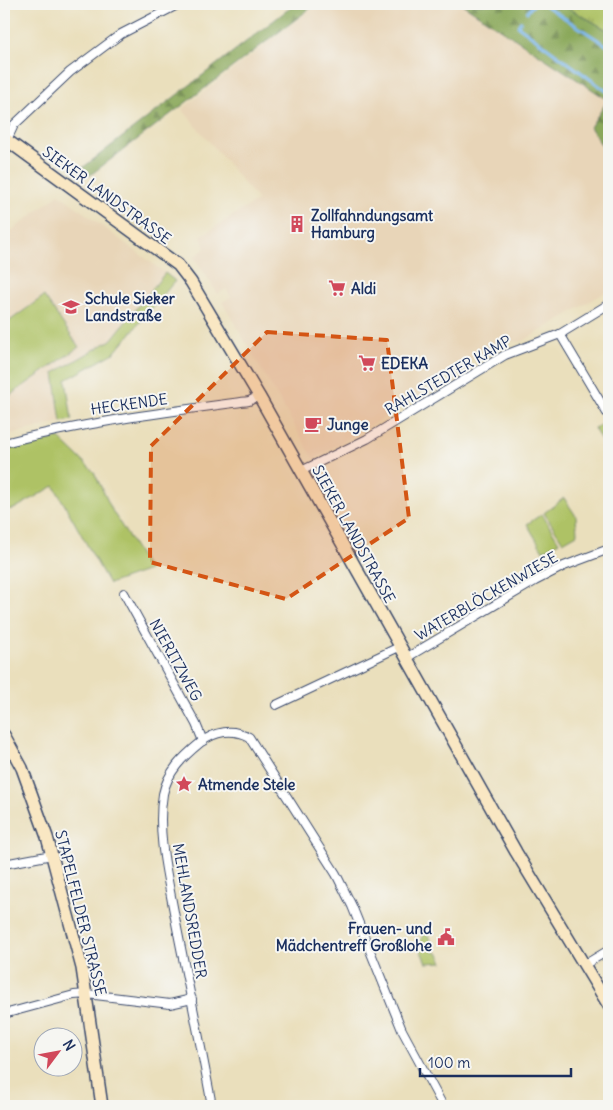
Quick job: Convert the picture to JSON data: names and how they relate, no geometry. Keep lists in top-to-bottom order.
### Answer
{
  "streets": {
    "main road": ["SIEKER LANDSTRASSE", "STAPELFELDER STRASSE"],
    "street": [
      "RAHLSTEDTER KAMP",
      "HECKENDE",
      "WATERBLÖCKENWIESE",
      "NIERITZWEG",
      "MEHLANDSREDDER"
    ]
  },
  "crossings": [
    ["SIEKER LANDSTRASSE", "RAHLSTEDTER KAMP"],
    ["SIEKER LANDSTRASSE", "HECKENDE"],
    ["SIEKER LANDSTRASSE", "WATERBLÖCKENWIESE"],
    ["NIERITZWEG", "MEHLANDSREDDER"],
    ["MEHLANDSREDDER", "STAPELFELDER STRASSE"]
  ],
  "places": {
    "building": ["Zollfahndungsamt Hamburg"],
    "supermarket": ["Aldi", "EDEKA"],
    "school or university": ["Schule Sieker Landstraße"],
    "cafe": ["Junge"],
    "place": ["Atmende Stele"],
    "public building": ["Frauen- und Mädchentreff Großlohe"]
  },
  "scale_bar": "100 m",
  "north": "top right"
}
